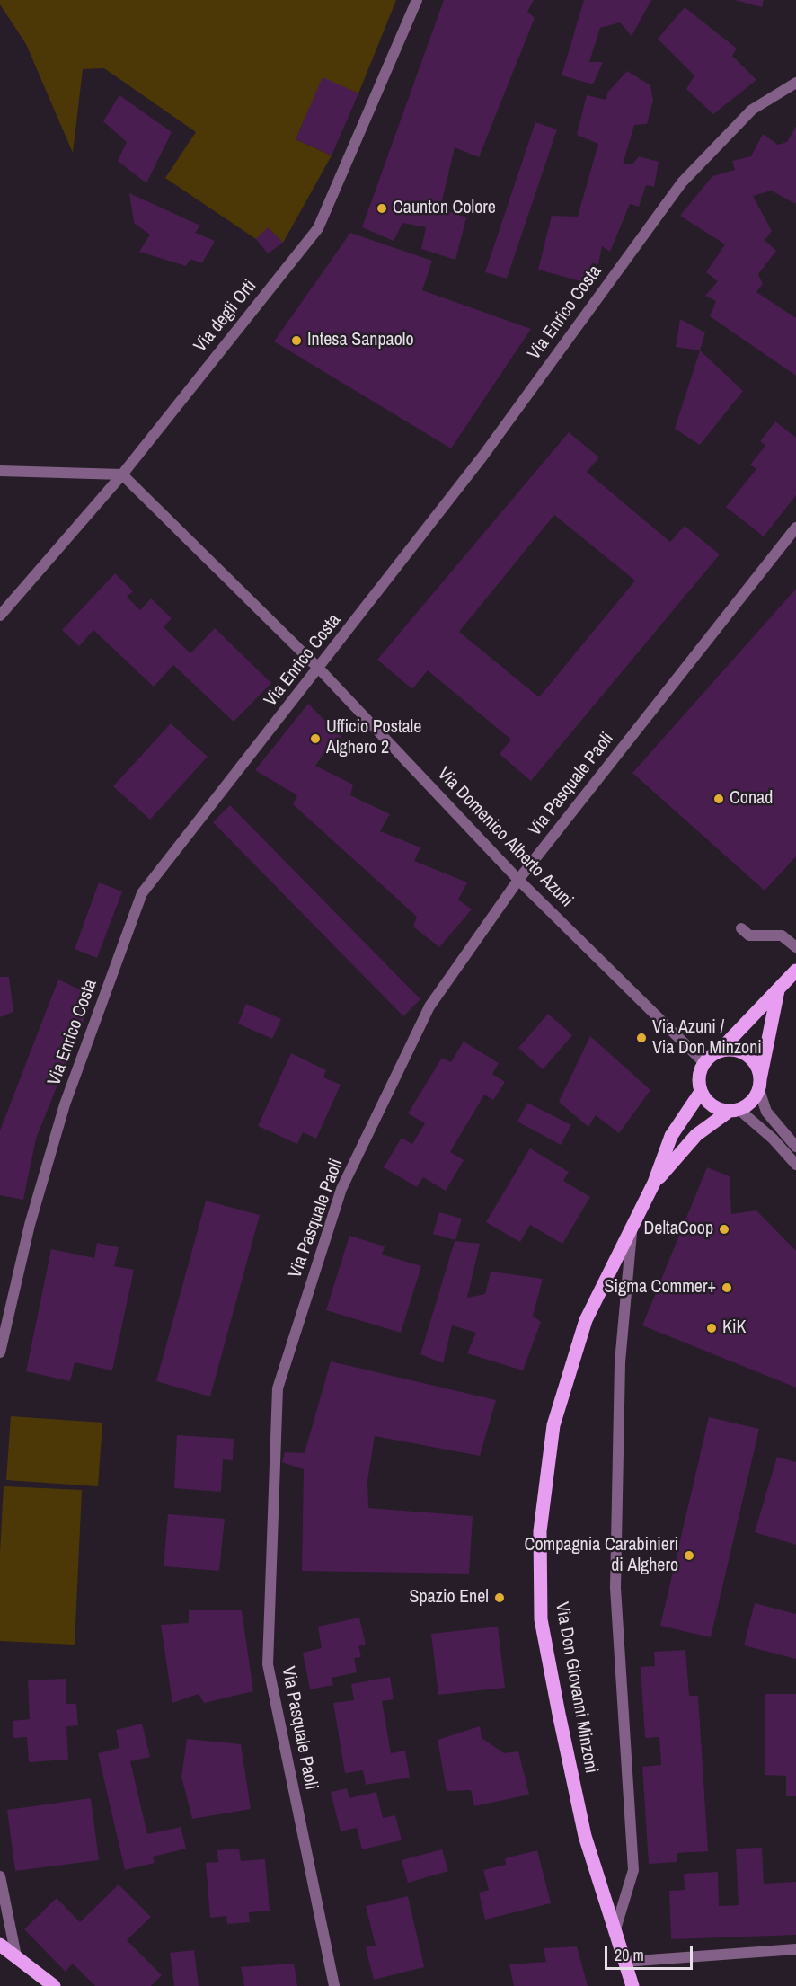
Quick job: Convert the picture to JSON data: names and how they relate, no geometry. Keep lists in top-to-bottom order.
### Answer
{
  "streets": {
    "main road": ["Via Don Giovanni Minzoni"],
    "street": [
      "Via Enrico Costa",
      "Via degli Orti",
      "Via Pasquale Paoli",
      "Via Domenico Alberto Azuni"
    ]
  },
  "crossings": [
    ["Via Enrico Costa", "Via Domenico Alberto Azuni"],
    ["Via degli Orti", "Via Domenico Alberto Azuni"],
    ["Via Pasquale Paoli", "Via Domenico Alberto Azuni"],
    ["Via Domenico Alberto Azuni", "Via Don Giovanni Minzoni"]
  ],
  "places": [
    "Caunton Colore",
    "Intesa Sanpaolo",
    "Ufficio Postale Alghero 2",
    "Conad",
    "Via Azuni / Via Don Minzoni",
    "DeltaCoop",
    "Sigma Commer+",
    "KiK",
    "Compagnia Carabinieri di Alghero",
    "Spazio Enel"
  ],
  "scale_bar": "20 m"
}
